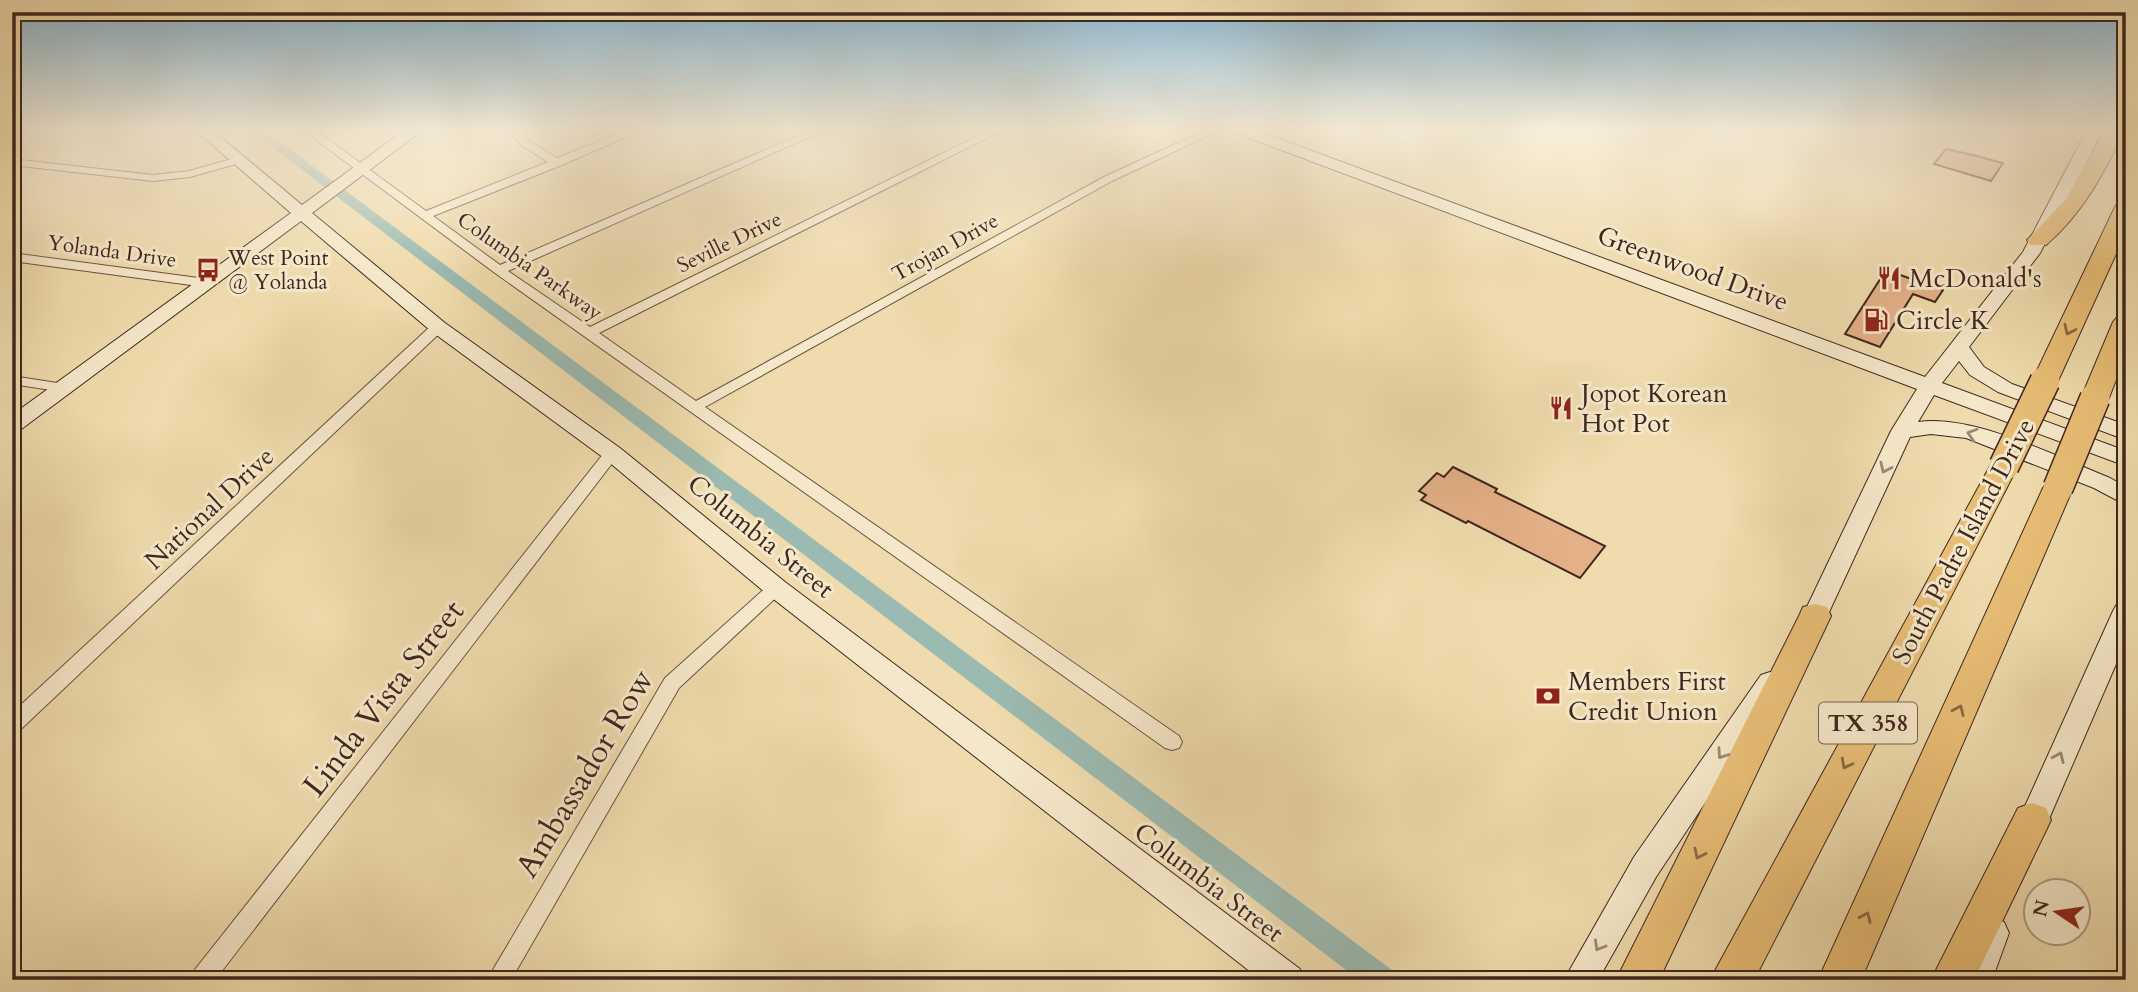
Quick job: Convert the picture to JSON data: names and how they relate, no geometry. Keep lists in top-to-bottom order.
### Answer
{
  "streets": {
    "highway": ["South Padre Island Drive", "TX 358"],
    "main road": ["Greenwood Drive", "Columbia Street"],
    "street": [
      "Seville Drive",
      "Trojan Drive",
      "Yolanda Drive",
      "Columbia Parkway",
      "National Drive",
      "Linda Vista Street",
      "Ambassador Row"
    ]
  },
  "crossings": [
    ["Seville Drive", "Columbia Parkway"],
    ["Trojan Drive", "Columbia Parkway"],
    ["National Drive", "Columbia Street"],
    ["Columbia Street", "Linda Vista Street"],
    ["Columbia Street", "Ambassador Row"]
  ],
  "places": {
    "bus stop": ["West Point @ Yolanda"],
    "restaurant": ["McDonald's", "Jopot Korean Hot Pot"],
    "fuel station": ["Circle K"],
    "bank": ["Members First Credit Union"]
  },
  "north": "left"
}
